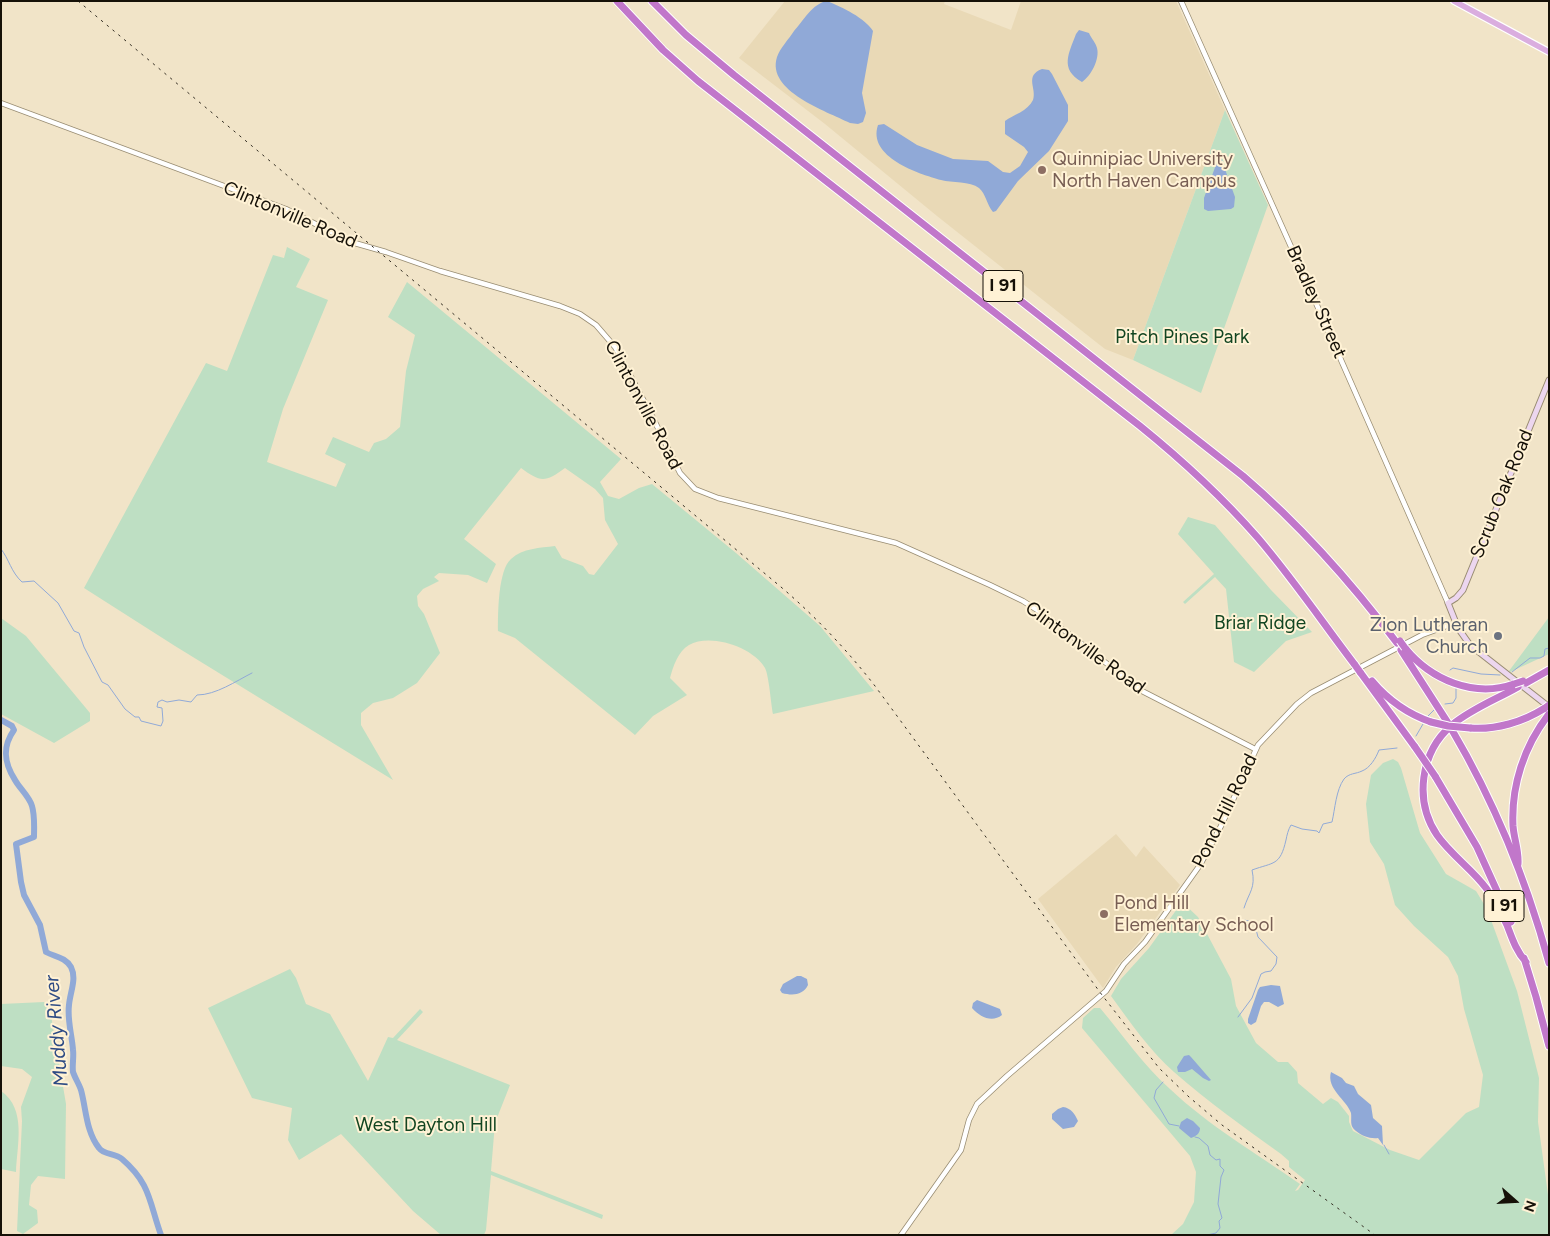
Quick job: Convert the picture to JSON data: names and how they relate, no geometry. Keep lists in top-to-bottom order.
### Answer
{
  "streets": {
    "highway": ["I 91"],
    "main road": ["Scrub Oak Road"],
    "street": ["Clintonville Road", "Bradley Street", "Pond Hill Road"]
  },
  "crossings": [
    ["Clintonville Road", "Pond Hill Road"],
    ["Bradley Street", "Scrub Oak Road"]
  ],
  "water": ["Muddy River"],
  "parks": ["Pitch Pines Park", "Briar Ridge", "West Dayton Hill"],
  "places": ["Quinnipiac University North Haven Campus", "Zion Lutheran Church", "Pond Hill Elementary School"],
  "north": "right"
}
